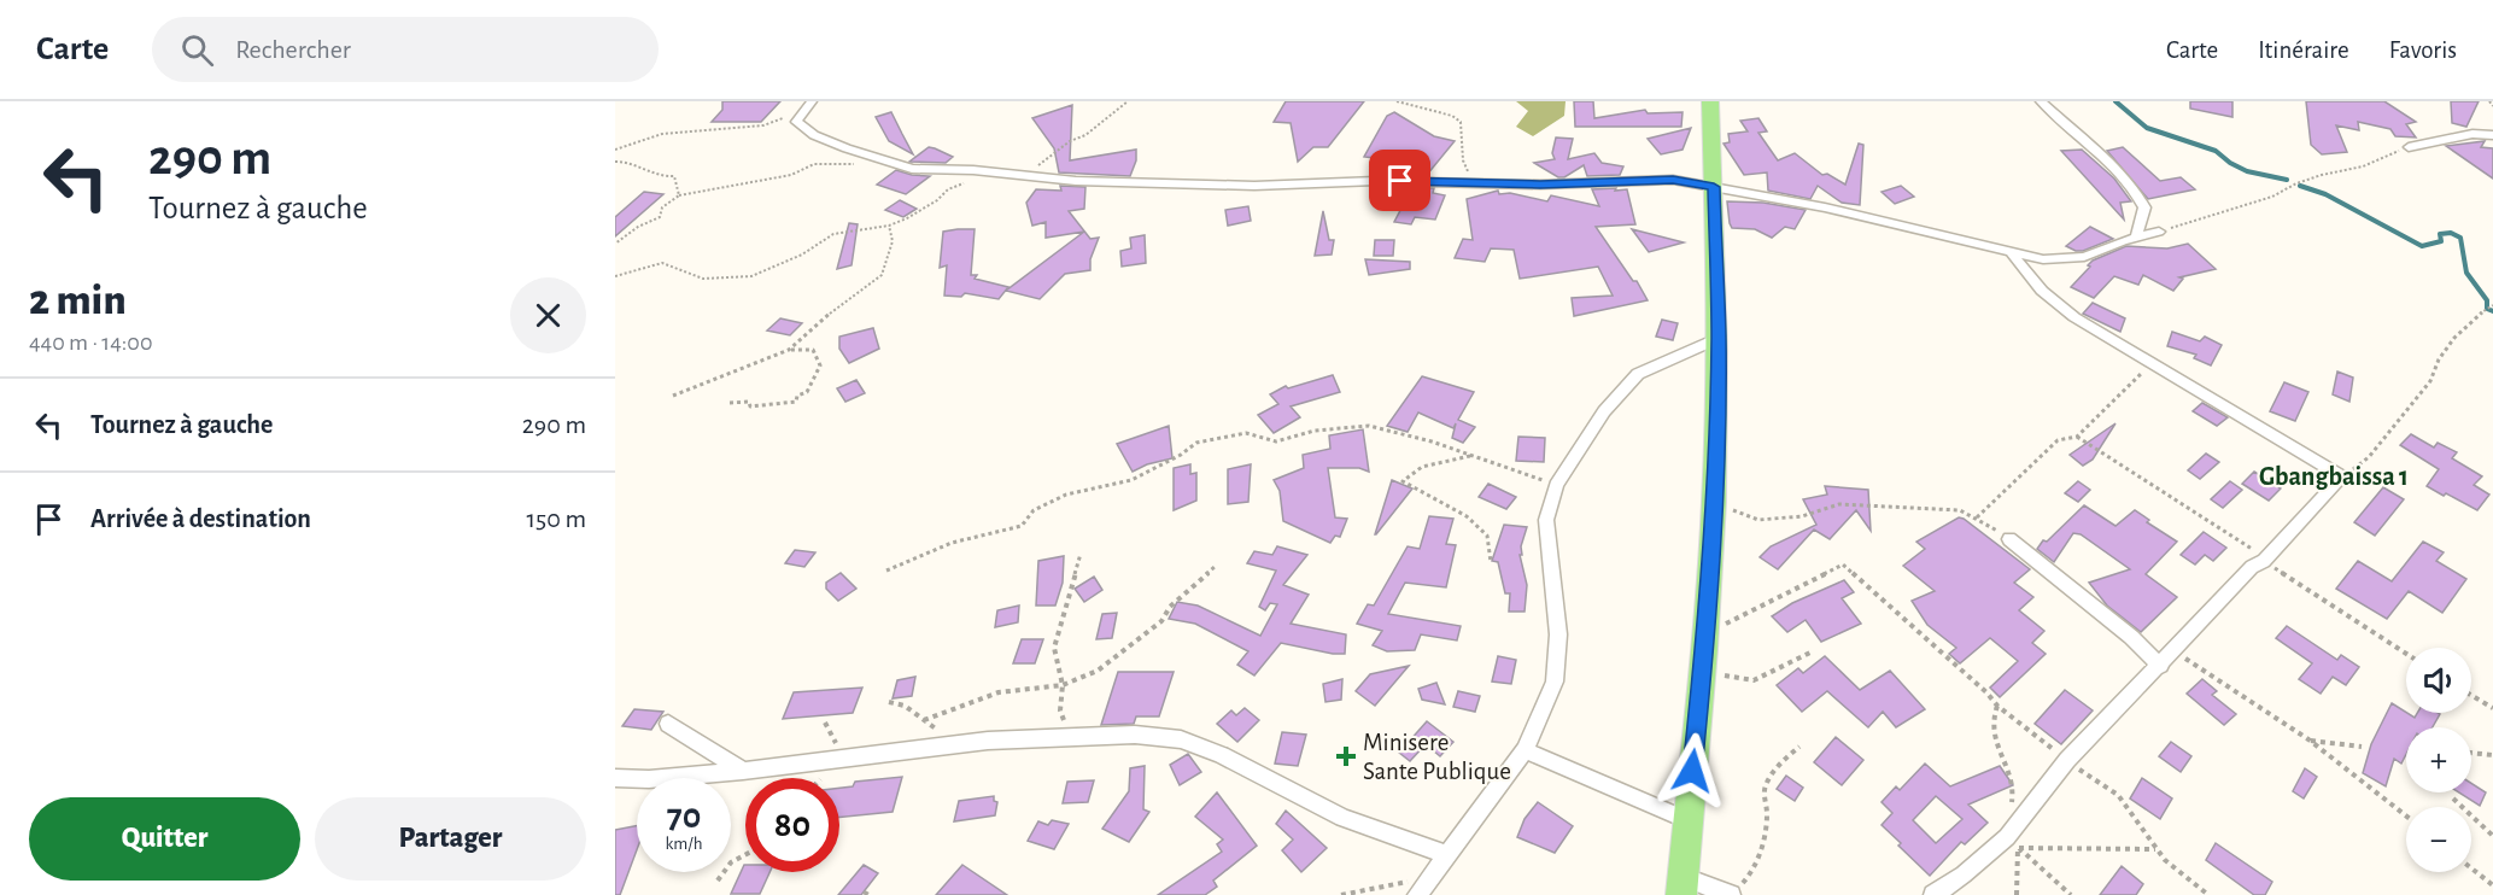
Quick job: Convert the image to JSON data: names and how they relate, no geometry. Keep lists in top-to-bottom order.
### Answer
{
  "districts": ["Gbangbaissa 1"],
  "places": {
    "health": ["Minisere Sante Publique"]
  },
  "page": {
    "header": "Carte",
    "search": "Rechercher",
    "nav": ["Carte", "Itinéraire", "Favoris"],
    "turn": ["290 m", "Tournez à gauche"],
    "heading": ["2 min", "440 m · 14:00"],
    "list": [
      {
        "name": "Tournez à gauche",
        "value": "290 m"
      },
      {
        "name": "Arrivée à destination",
        "value": "150 m"
      }
    ],
    "map_buttons": ["+", "−"],
    "speed": "70 km/h",
    "limit": "80",
    "buttons": ["Quitter", "Partager"]
  }
}
